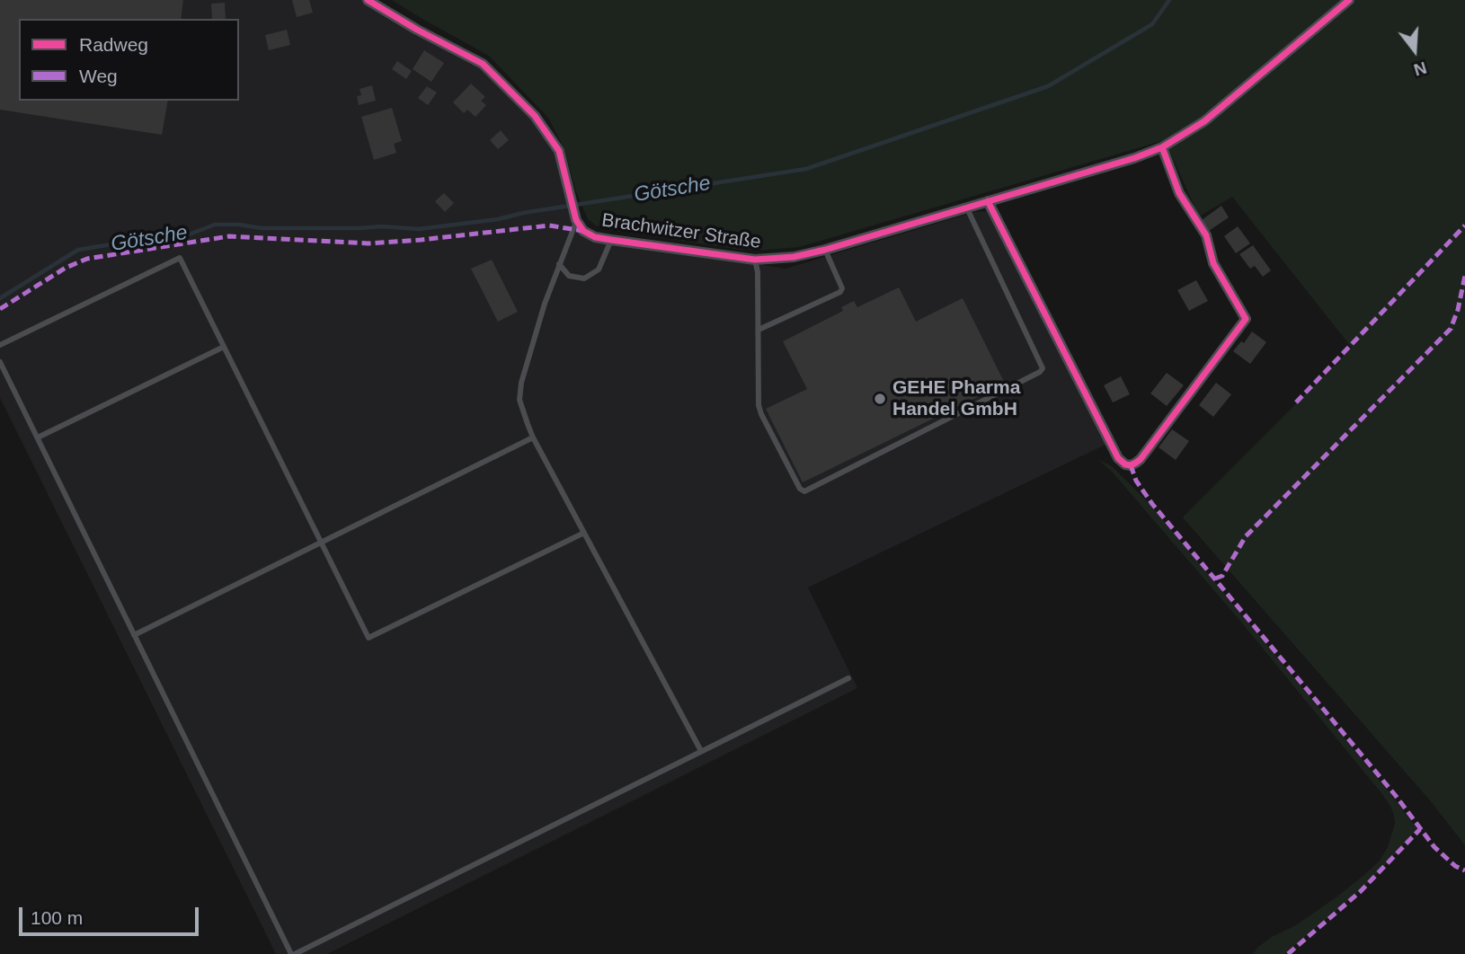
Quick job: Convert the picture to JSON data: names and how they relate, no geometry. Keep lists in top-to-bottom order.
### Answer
{
  "streets": {
    "street": ["Brachwitzer Straße"]
  },
  "water": ["Götsche"],
  "places": ["GEHE Pharma Handel GmbH"],
  "legend": ["Radweg", "Weg"],
  "scale_bar": "100 m",
  "north": "bottom"
}
